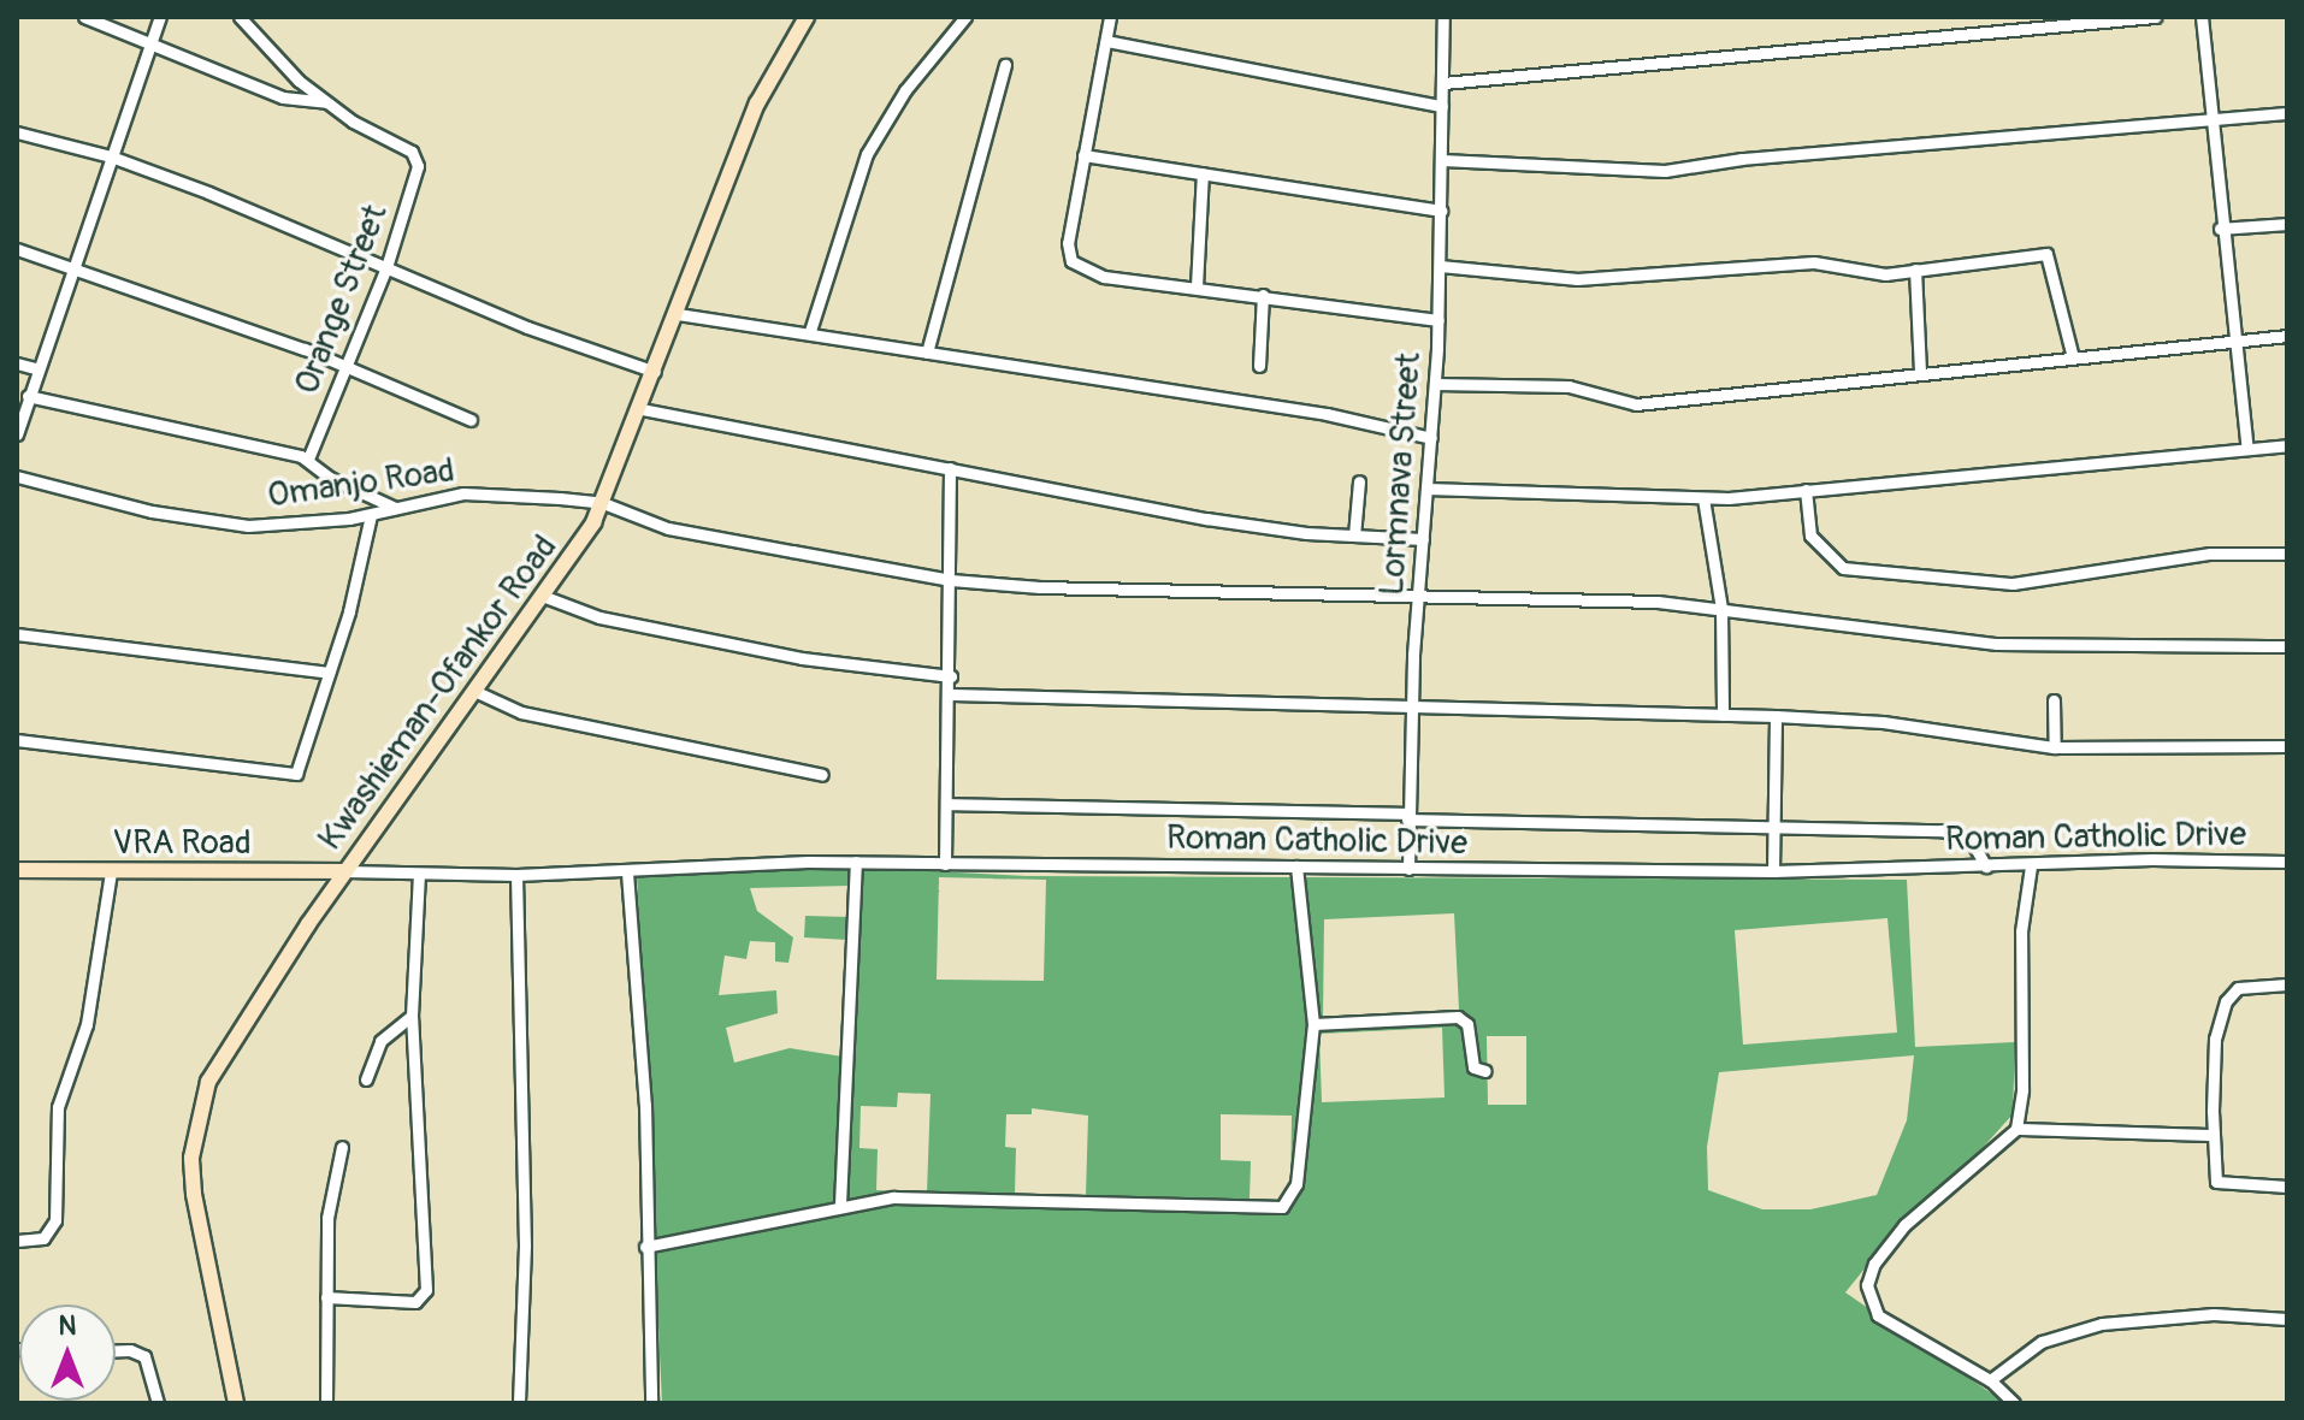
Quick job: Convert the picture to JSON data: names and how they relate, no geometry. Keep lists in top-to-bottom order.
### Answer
{
  "streets": {
    "main road": ["Kwashieman-Ofankor Road", "VRA Road"],
    "street": [
      "Orange Street",
      "Lormnava Street",
      "Omanjo Road",
      "Roman Catholic Drive"
    ]
  },
  "crossings": [
    ["Lormnava Street", "Omanjo Road"],
    ["Lormnava Street", "Roman Catholic Drive"],
    ["Omanjo Road", "Kwashieman-Ofankor Road"],
    ["Kwashieman-Ofankor Road", "Roman Catholic Drive"],
    ["Kwashieman-Ofankor Road", "VRA Road"],
    ["Roman Catholic Drive", "VRA Road"]
  ],
  "north": "top"
}
